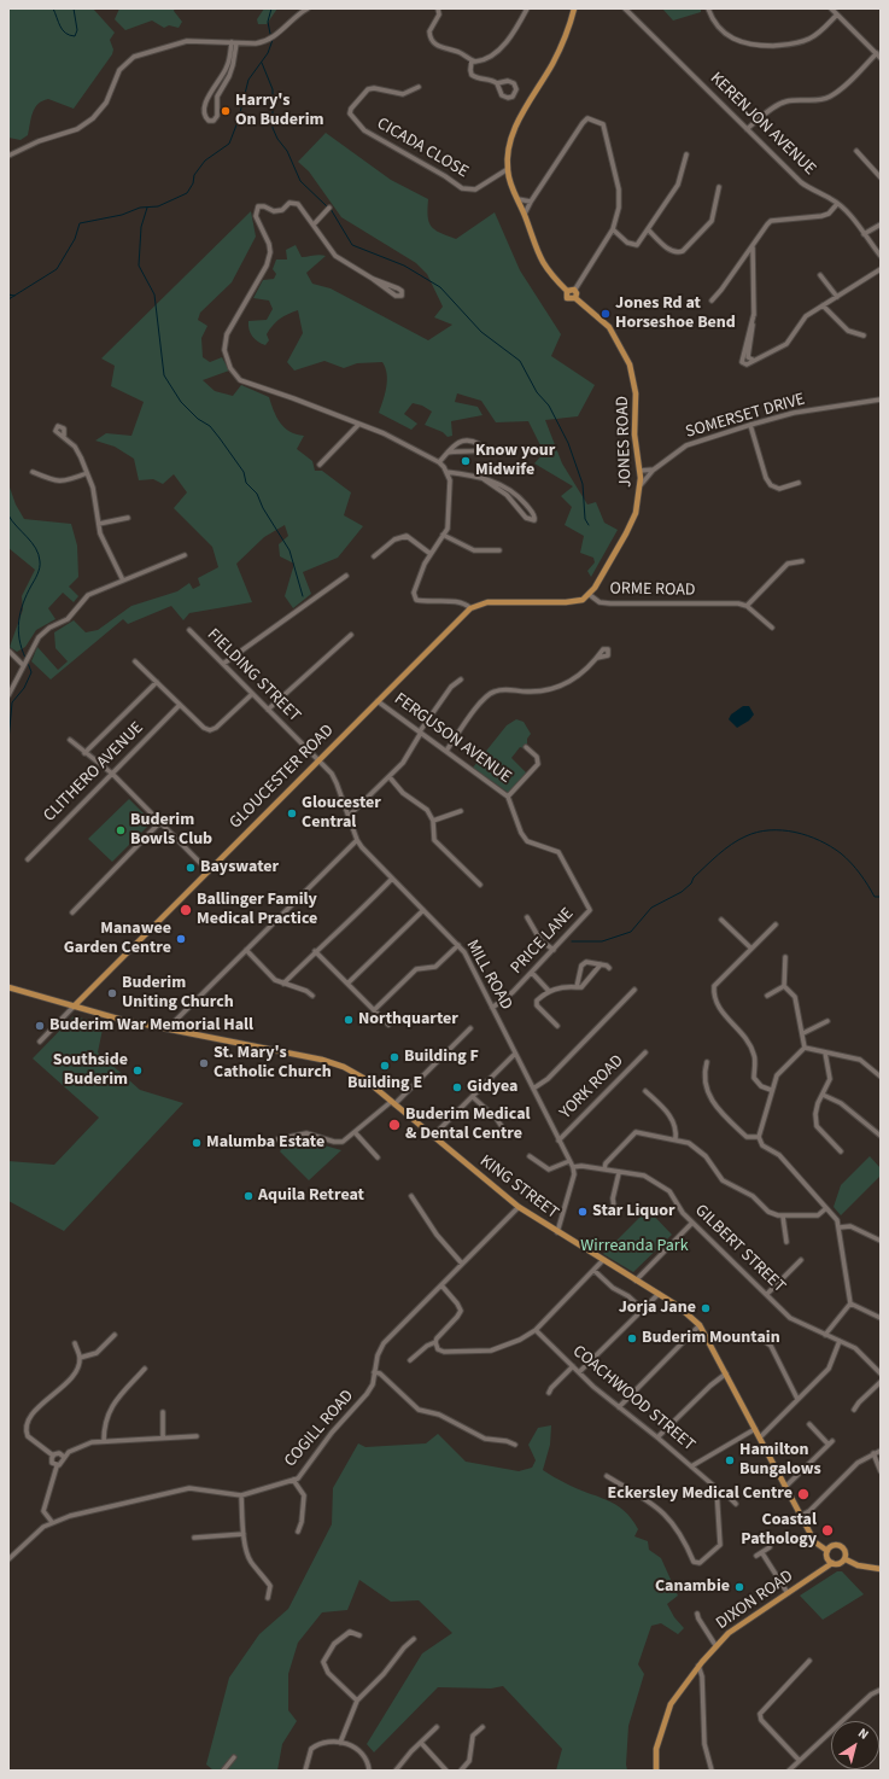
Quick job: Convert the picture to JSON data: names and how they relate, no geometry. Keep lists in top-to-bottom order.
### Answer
{
  "streets": {
    "main road": [
      "JONES ROAD",
      "ORME ROAD",
      "GLOUCESTER ROAD",
      "KING STREET",
      "DIXON ROAD"
    ],
    "street": [
      "KERENJON AVENUE",
      "CICADA CLOSE",
      "SOMERSET DRIVE",
      "FIELDING STREET",
      "FERGUSON AVENUE",
      "CLITHERO AVENUE",
      "PRICE LANE",
      "MILL ROAD",
      "YORK ROAD",
      "GILBERT STREET",
      "COACHWOOD STREET",
      "COGILL ROAD"
    ]
  },
  "crossings": [
    ["SOMERSET DRIVE", "JONES ROAD"],
    ["JONES ROAD", "ORME ROAD"],
    ["ORME ROAD", "GLOUCESTER ROAD"],
    ["FIELDING STREET", "GLOUCESTER ROAD"],
    ["FIELDING STREET", "MILL ROAD"],
    ["FERGUSON AVENUE", "GLOUCESTER ROAD"],
    ["FERGUSON AVENUE", "PRICE LANE"],
    ["GLOUCESTER ROAD", "MILL ROAD"],
    ["GLOUCESTER ROAD", "KING STREET"],
    ["PRICE LANE", "MILL ROAD"],
    ["MILL ROAD", "YORK ROAD"],
    ["MILL ROAD", "GILBERT STREET"],
    ["KING STREET", "COGILL ROAD"],
    ["KING STREET", "DIXON ROAD"]
  ],
  "parks": ["Wirreanda Park"],
  "places": [
    "Harry's On Buderim",
    "Jones Rd at Horseshoe Bend",
    "Know your Midwife",
    "Gloucester Central",
    "Buderim Bowls Club",
    "Bayswater",
    "Ballinger Family Medical Practice",
    "Manawee Garden Centre",
    "Buderim Uniting Church",
    "Northquarter",
    "Buderim War Memorial Hall",
    "Building F",
    "St. Mary's Catholic Church",
    "Building E",
    "Southside Buderim",
    "Gidyea",
    "Buderim Medical & Dental Centre",
    "Malumba Estate",
    "Aquila Retreat",
    "Star Liquor",
    "Jorja Jane",
    "Buderim Mountain",
    "Hamilton Bungalows",
    "Eckersley Medical Centre",
    "Coastal Pathology",
    "Canambie"
  ],
  "north": "top right"
}
